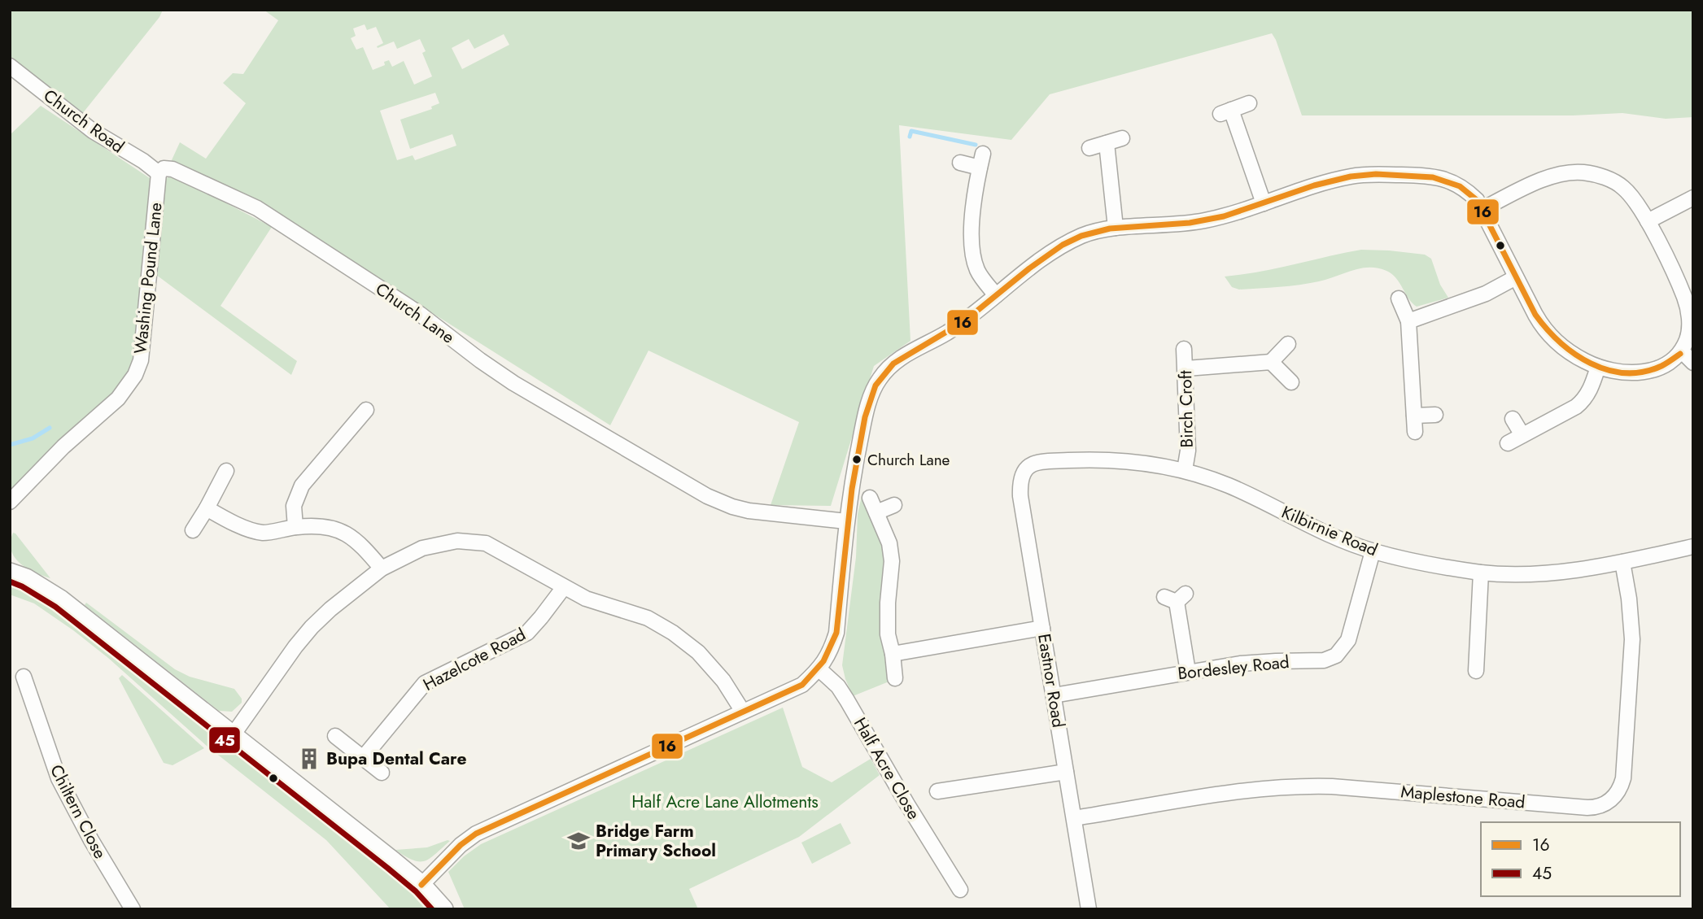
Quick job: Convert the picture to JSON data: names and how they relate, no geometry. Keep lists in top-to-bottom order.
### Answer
{
  "streets": {
    "street": [
      "Church Road",
      "Washing Pound Lane",
      "Church Lane",
      "Birch Croft",
      "Kilbirnie Road",
      "Hazelcote Road",
      "Bordesley Road",
      "Eastnor Road",
      "Half Acre Close",
      "Maplestone Road",
      "Chiltern Close"
    ]
  },
  "crossings": [
    ["Church Road", "Washing Pound Lane"],
    ["Church Road", "Church Lane"],
    ["Washing Pound Lane", "Church Lane"],
    ["Birch Croft", "Kilbirnie Road"],
    ["Kilbirnie Road", "Bordesley Road"],
    ["Kilbirnie Road", "Eastnor Road"],
    ["Kilbirnie Road", "Maplestone Road"],
    ["Bordesley Road", "Eastnor Road"],
    ["Eastnor Road", "Maplestone Road"]
  ],
  "parks": ["Half Acre Lane Allotments"],
  "places": {
    "other": ["Church Lane"],
    "building": ["Bupa Dental Care"],
    "school or university": ["Bridge Farm Primary School"]
  },
  "lines": ["transit line 16", "transit line 45"],
  "legend": ["16", "45"]
}
